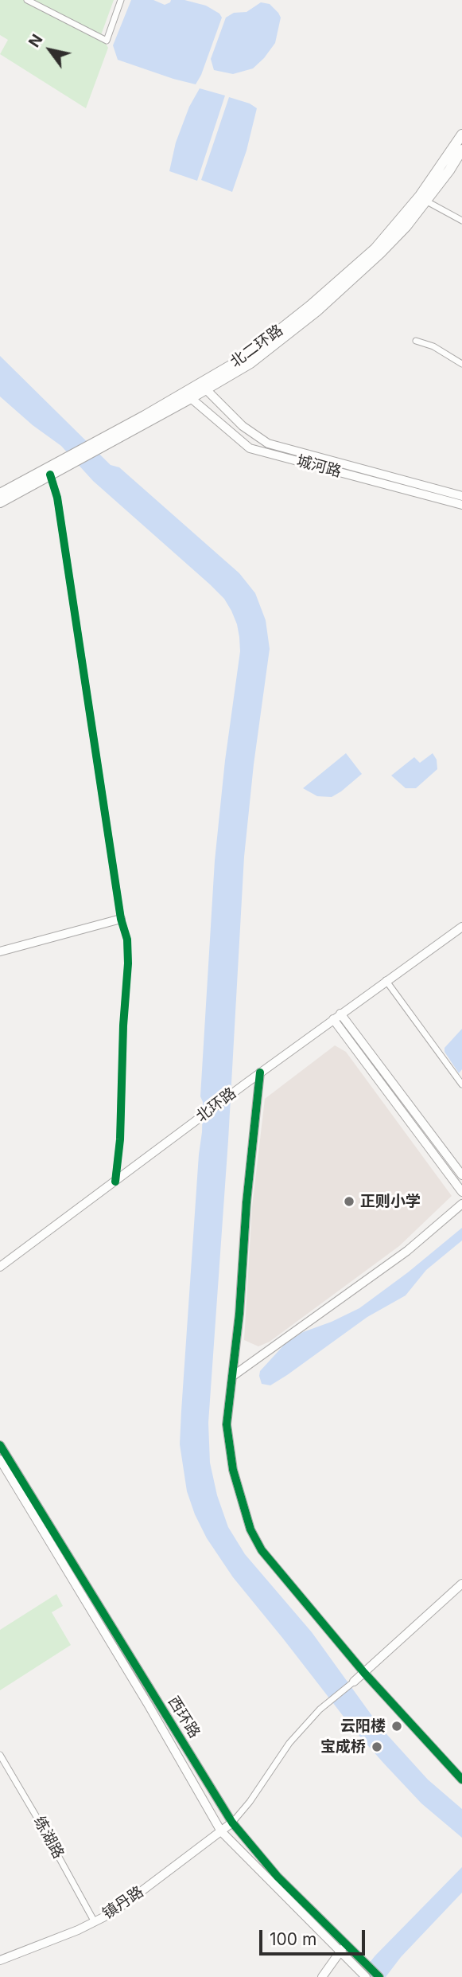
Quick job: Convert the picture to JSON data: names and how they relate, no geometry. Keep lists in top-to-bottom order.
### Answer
{
  "streets": {
    "main road": ["北二环路"],
    "street": [
      "城河路",
      "北环路",
      "西环路",
      "练湖路",
      "镇丹路"
    ]
  },
  "crossings": [
    ["北二环路", "城河路"],
    ["西环路", "镇丹路"],
    ["练湖路", "镇丹路"]
  ],
  "places": ["正则小学", "云阳楼", "宝成桥"],
  "scale_bar": "100 m",
  "north": "top left"
}
